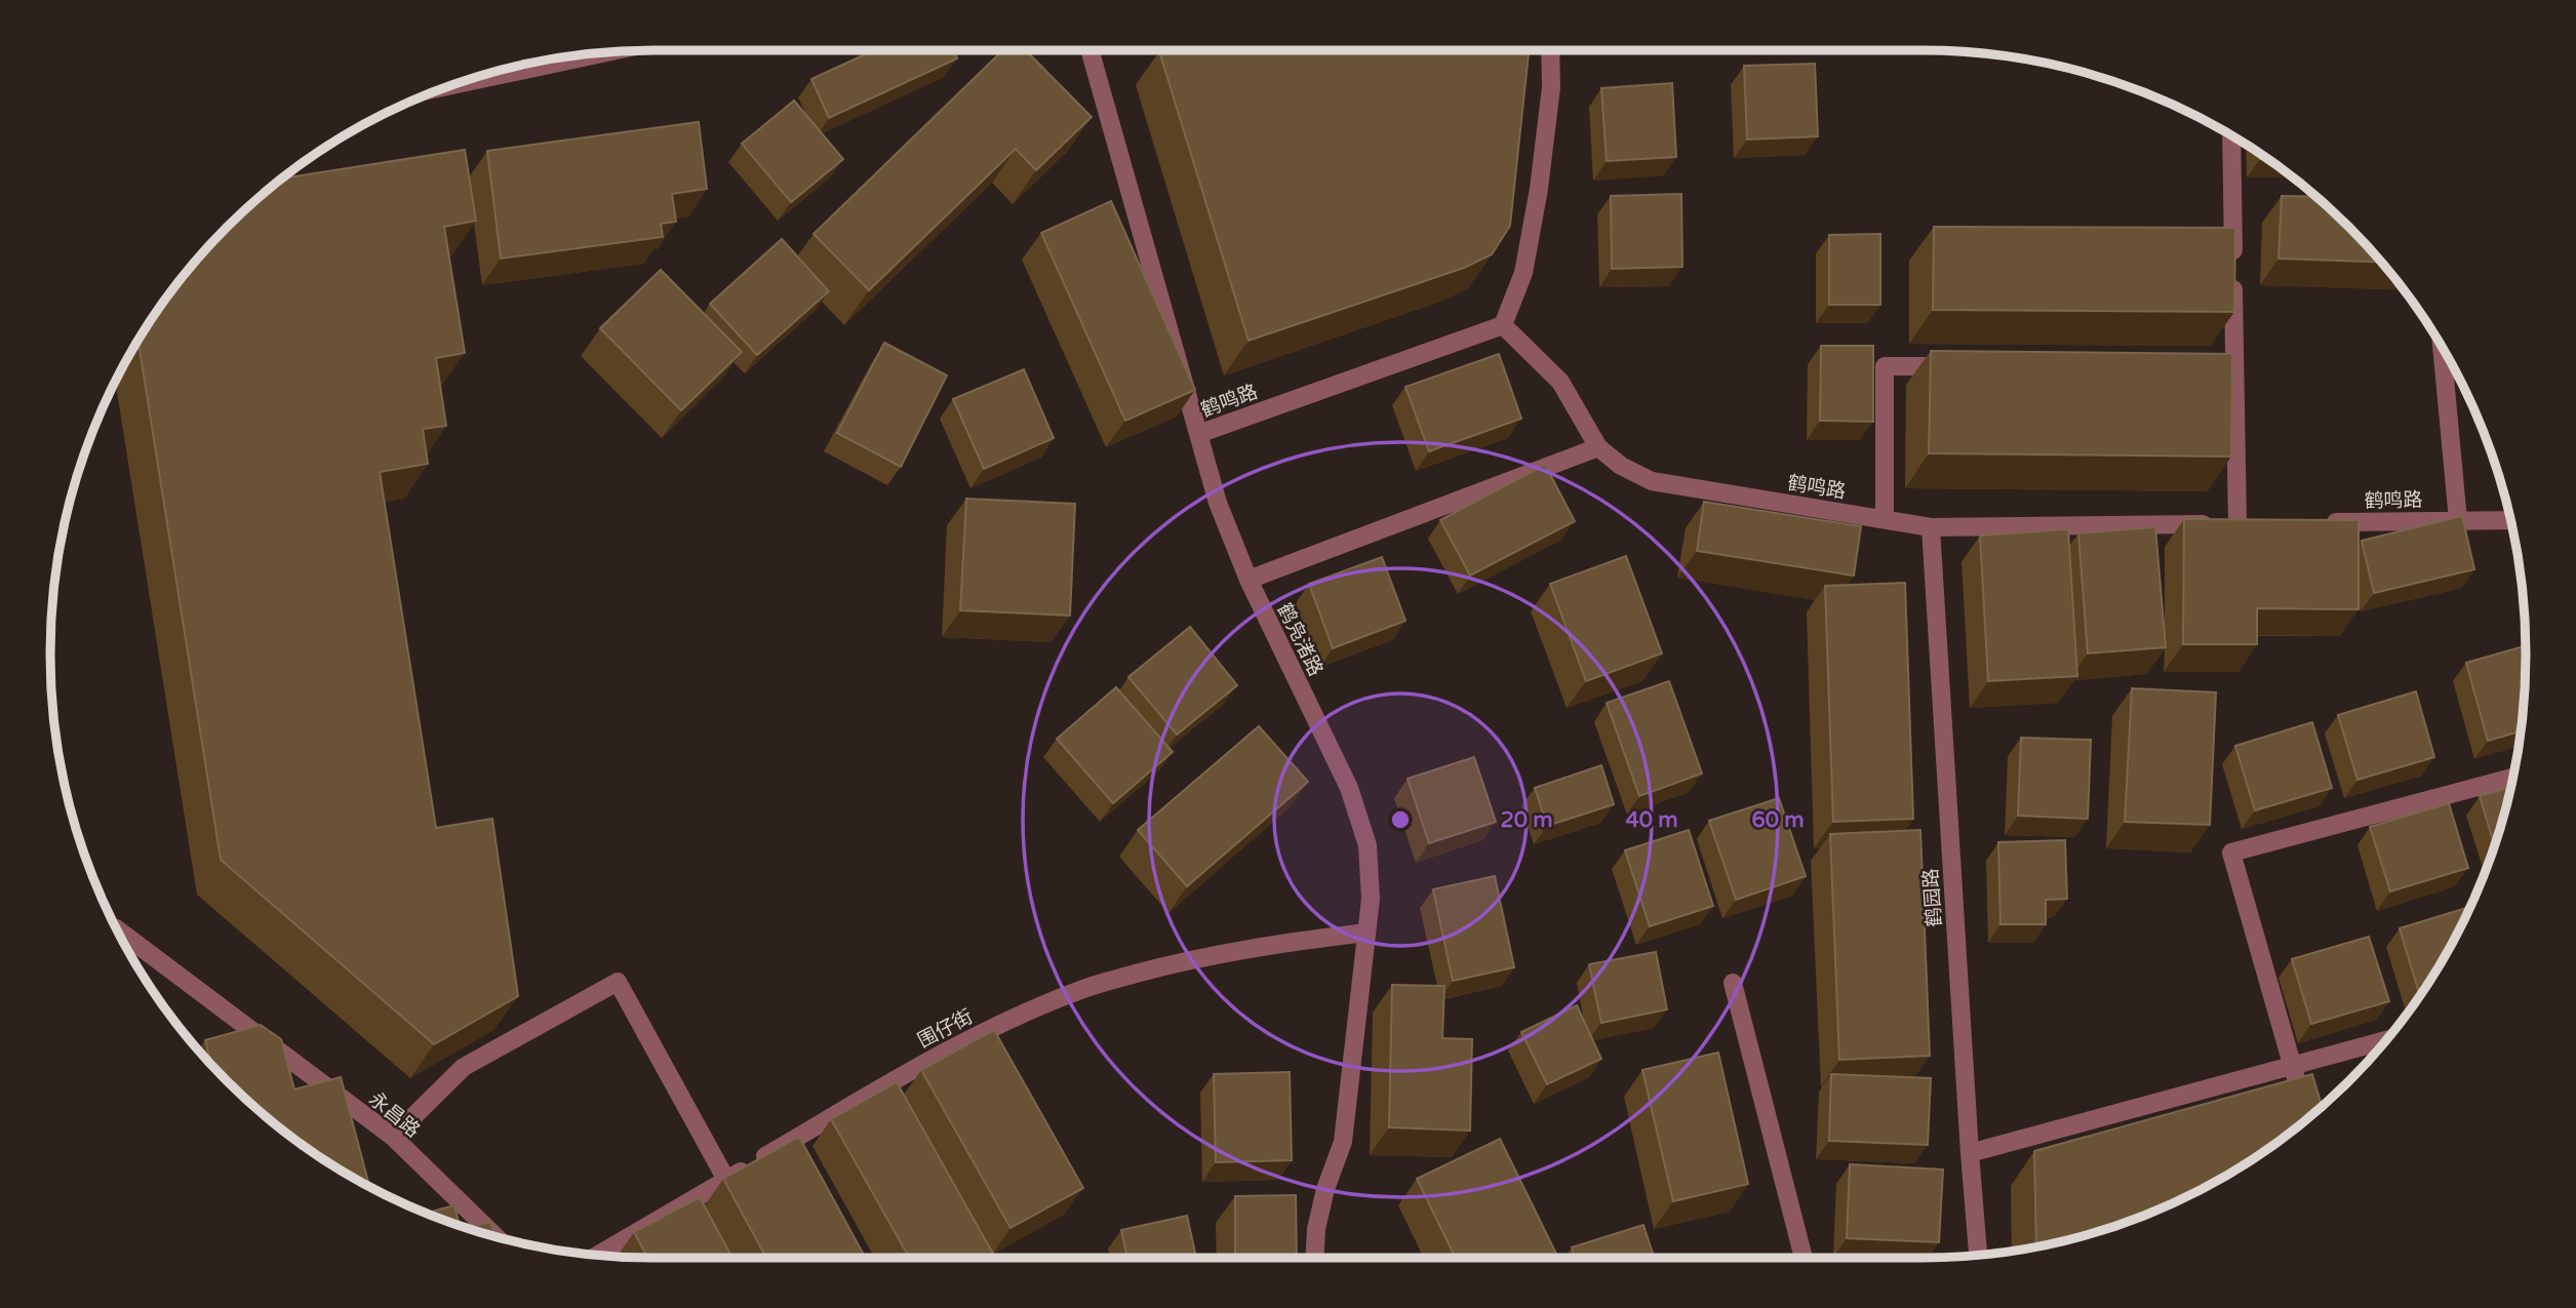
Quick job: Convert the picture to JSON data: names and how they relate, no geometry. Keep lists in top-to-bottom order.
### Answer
{
  "streets": {
    "street": [
      "鹤鸣路",
      "鹤凫渚路",
      "鹤园路",
      "围仔街",
      "永昌路"
    ]
  },
  "crossings": [
    ["鹤鸣路", "鹤凫渚路"],
    ["鹤鸣路", "鹤园路"],
    ["鹤凫渚路", "围仔街"]
  ],
  "rings": ["20 m", "40 m", "60 m"]
}
